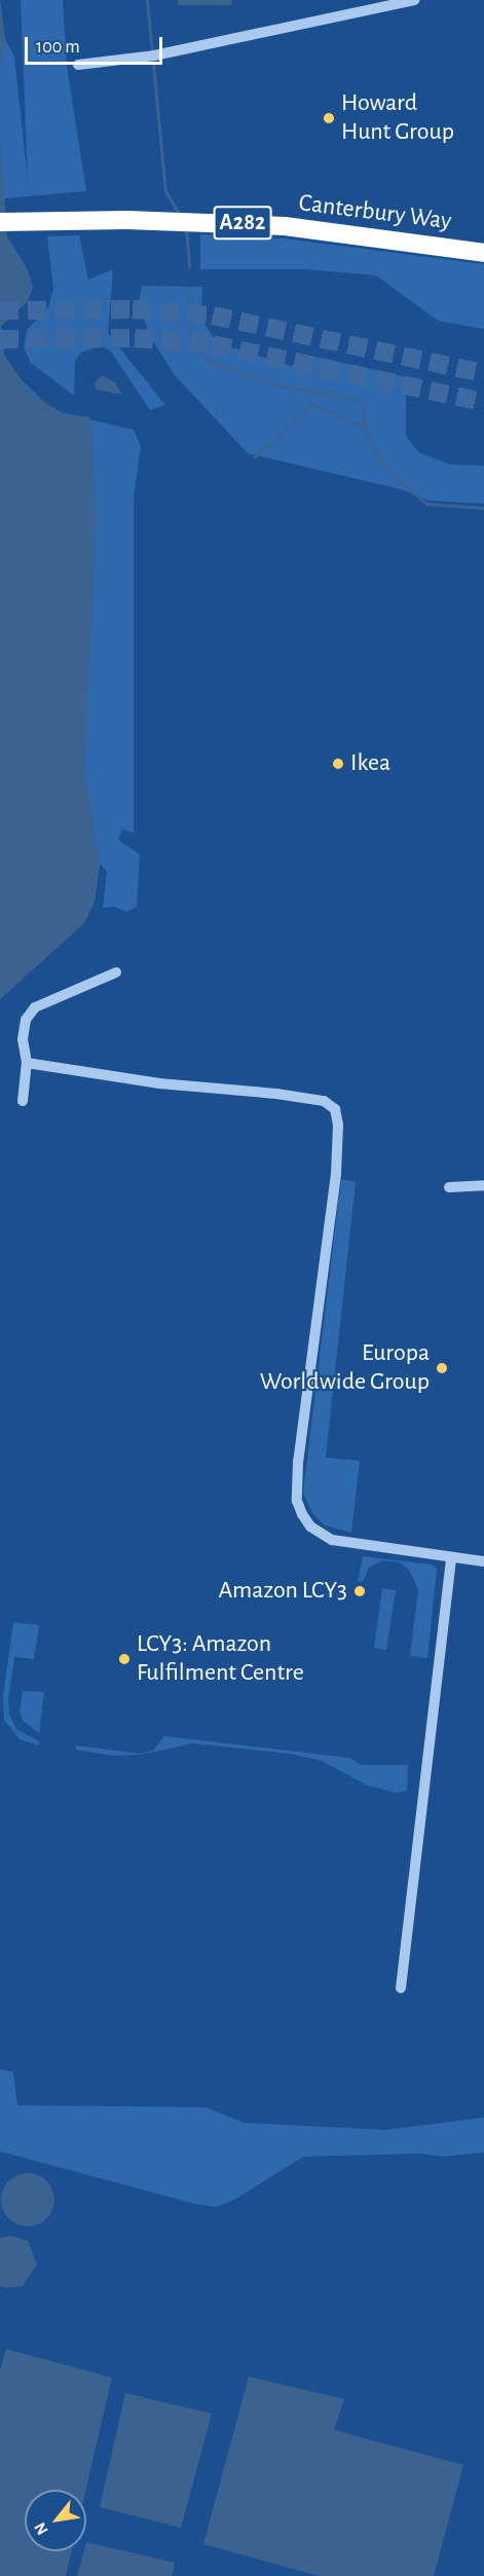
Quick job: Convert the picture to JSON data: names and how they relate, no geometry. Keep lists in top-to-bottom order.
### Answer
{
  "streets": {
    "highway": ["Canterbury Way", "A282"]
  },
  "places": [
    "Howard Hunt Group",
    "Ikea",
    "Europa Worldwide Group",
    "Amazon LCY3",
    "LCY3: Amazon Fulfilment Centre"
  ],
  "scale_bar": "100 m",
  "north": "bottom left"
}
